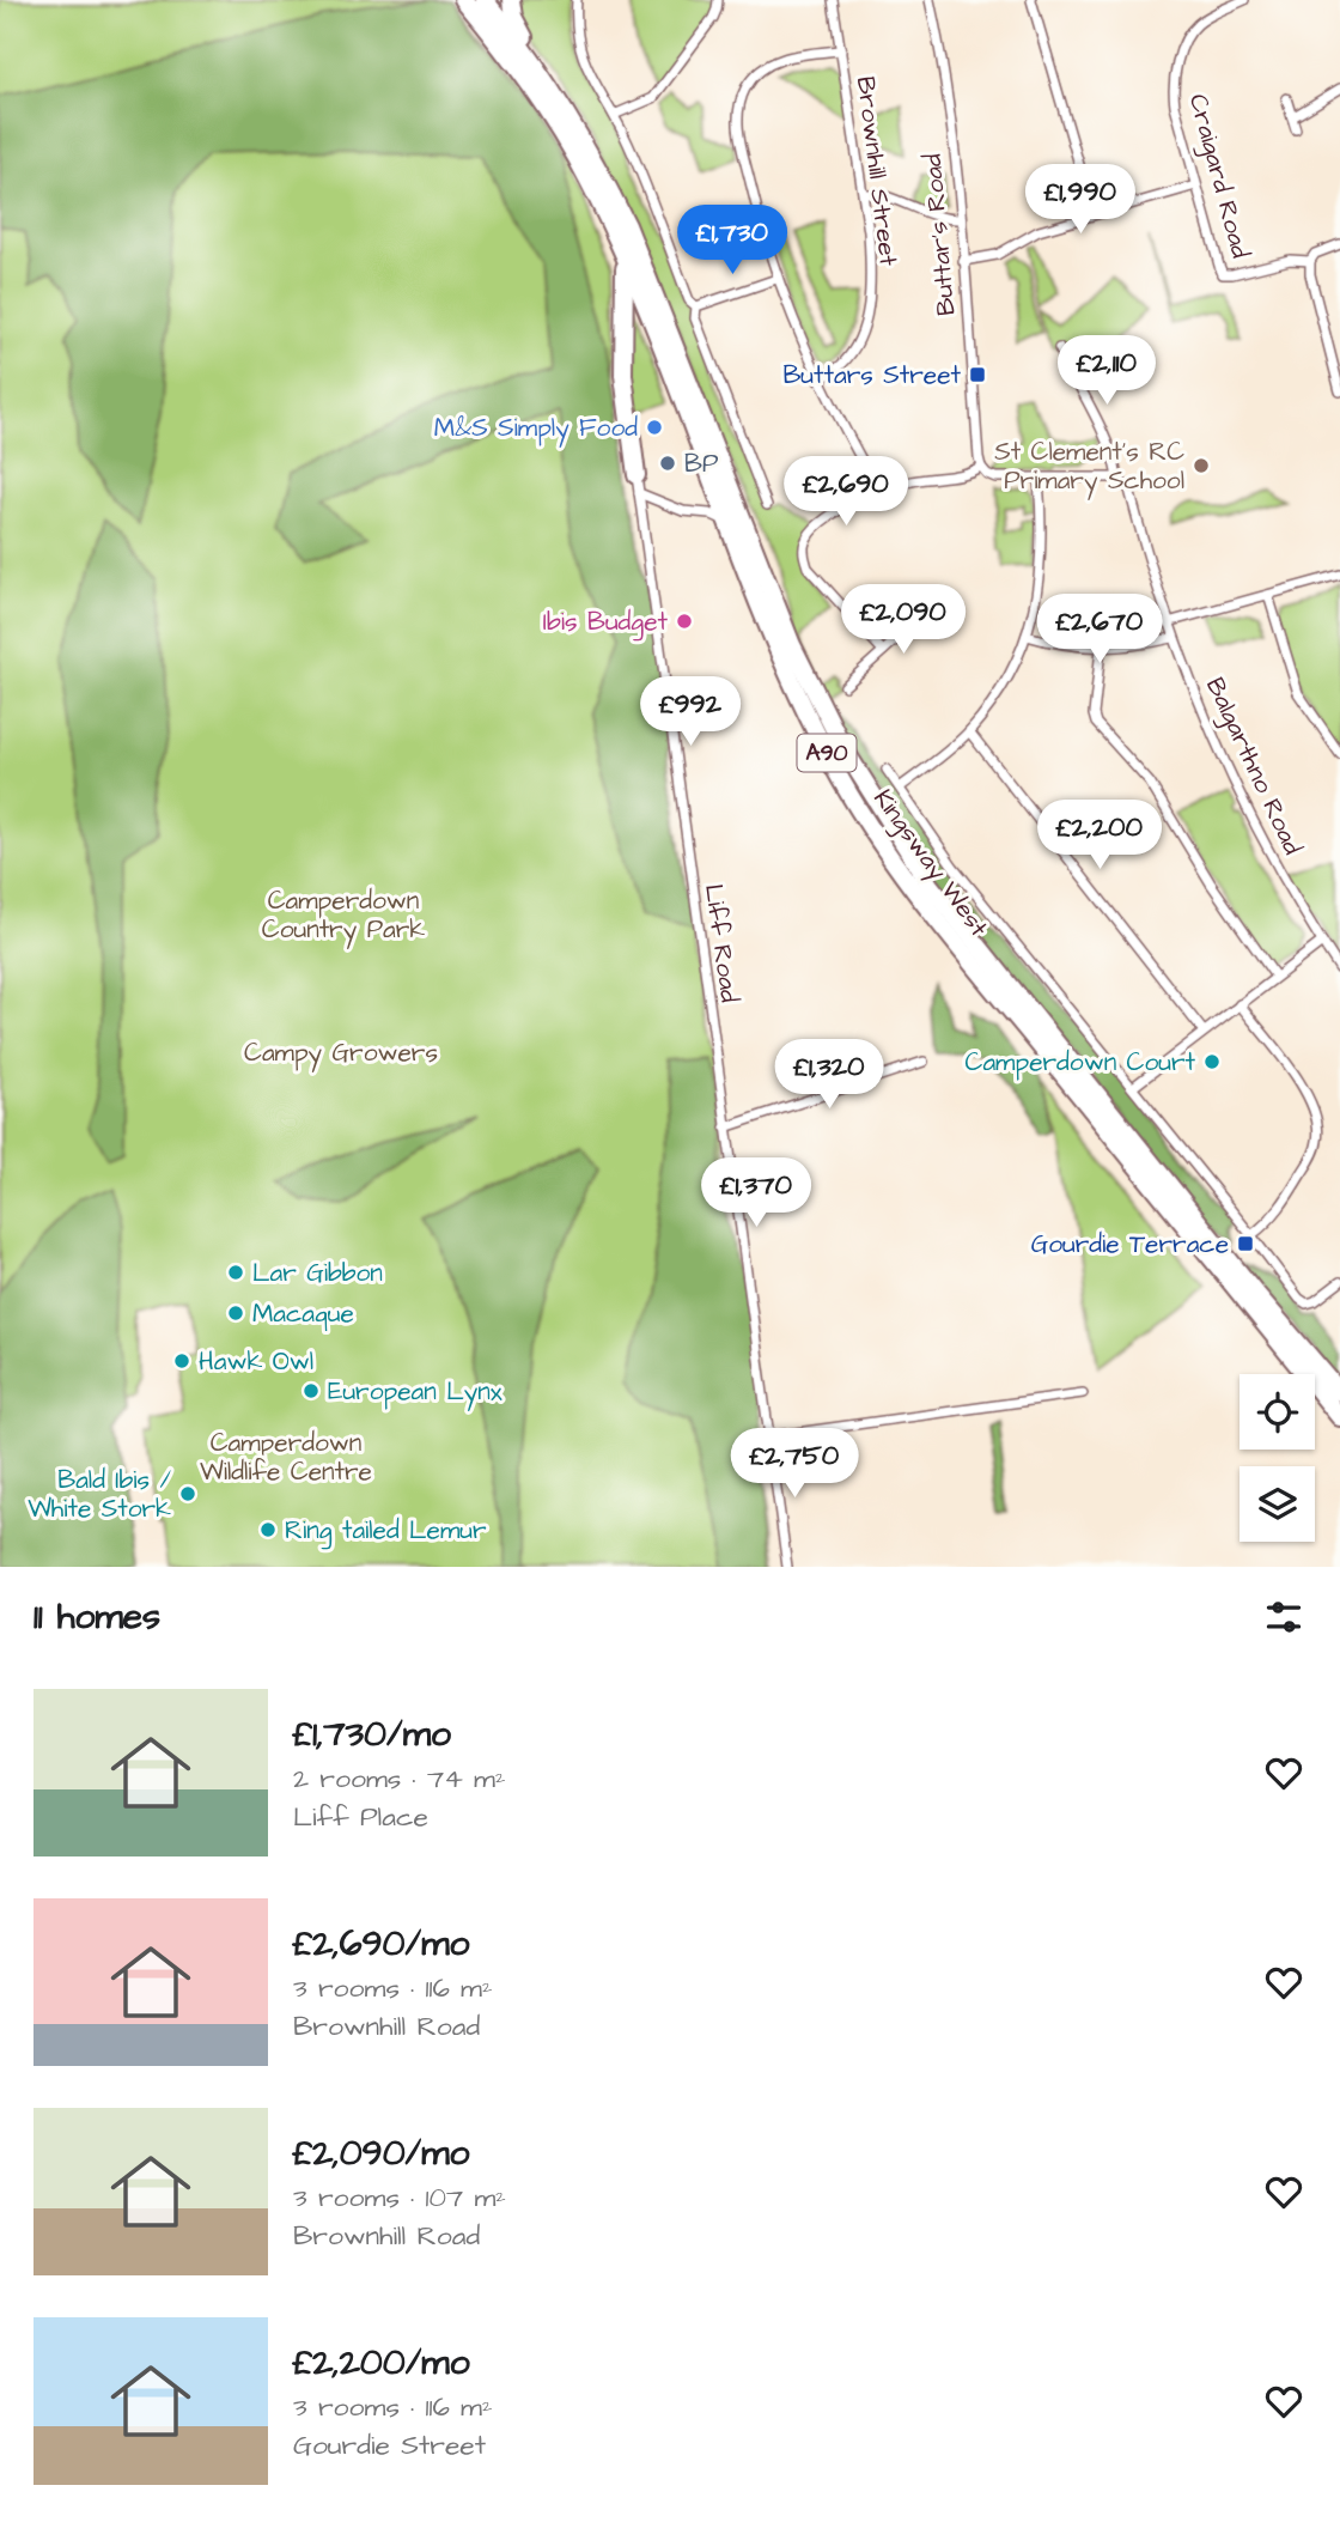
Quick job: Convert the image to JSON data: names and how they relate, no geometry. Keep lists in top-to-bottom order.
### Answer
{
  "streets": {
    "highway": ["A90", "Kingsway West"],
    "street": [
      "Brownhill Street",
      "Craigard Road",
      "Buttar's Road",
      "Balgarthno Road",
      "Liff Road"
    ]
  },
  "parks": ["Camperdown Country Park", "Campy Growers", "Camperdown Wildlife Centre"],
  "places": {
    "transit": ["Buttars Street", "Gourdie Terrace"],
    "other": [
      "M&S Simply Food",
      "BP",
      "St Clement's RC Primary School",
      "Ibis Budget",
      "Camperdown Court",
      "Lar Gibbon",
      "Macaque",
      "Hawk Owl",
      "European Lynx",
      "Bald Ibis / White Stork",
      "Ring tailed Lemur"
    ]
  },
  "page": {
    "price": [
      "£1,990",
      "£1,730",
      "£2,110",
      "£2,690",
      "£2,090",
      "£2,670",
      "£992",
      "£2,200",
      "£1,320",
      "£1,370",
      "£2,750"
    ],
    "heading": "11 homes",
    "list": [
      {
        "name": "£1,730/mo",
        "note": "2 rooms · 74 m² · Liff Place"
      },
      {
        "name": "£2,690/mo",
        "note": "3 rooms · 116 m² · Brownhill Road"
      },
      {
        "name": "£2,090/mo",
        "note": "3 rooms · 107 m² · Brownhill Road"
      },
      {
        "name": "£2,200/mo",
        "note": "3 rooms · 116 m² · Gourdie Street"
      }
    ]
  }
}
